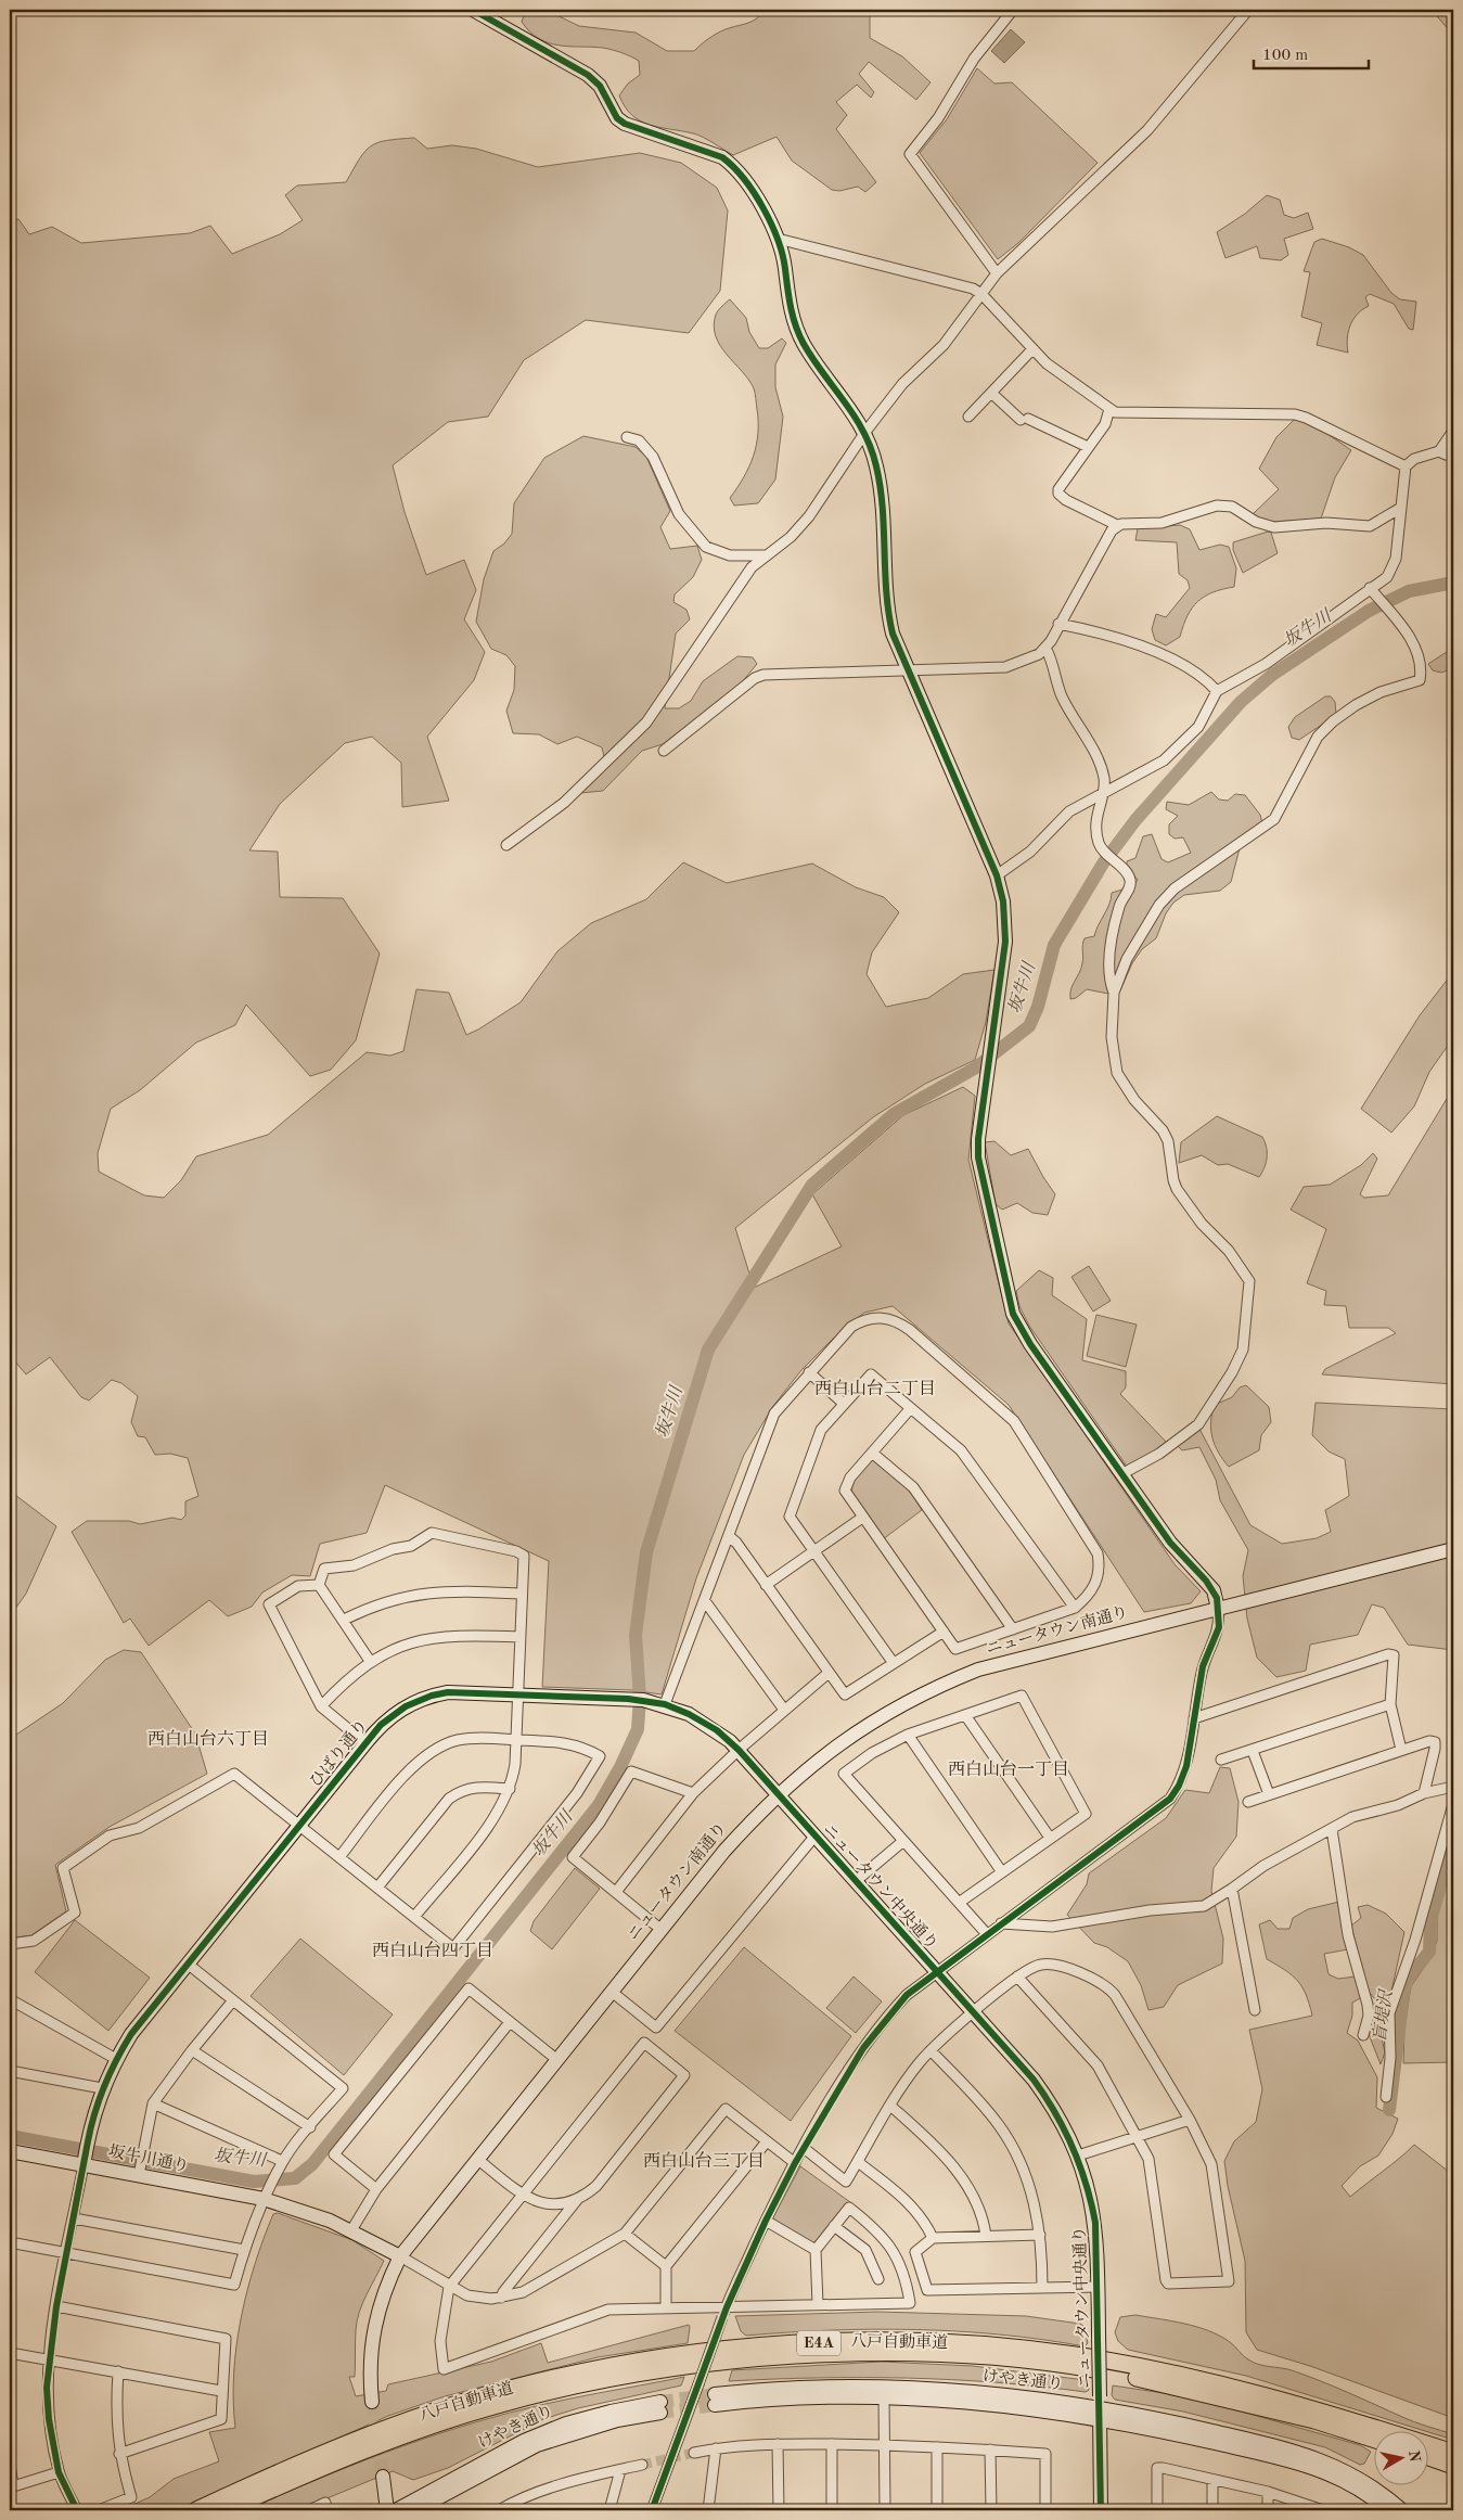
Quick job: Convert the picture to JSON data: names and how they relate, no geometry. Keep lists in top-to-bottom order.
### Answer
{
  "streets": {
    "highway": ["E4A", "八戸自動車道"],
    "street": [
      "ニュータウン南通り",
      "ひばり通り",
      "ニュータウン中央通り",
      "坂牛川通り",
      "けやき通り"
    ]
  },
  "crossings": [
    ["ニュータウン南通り", "ひばり通り"],
    ["ニュータウン南通り", "ニュータウン中央通り"],
    ["ニュータウン南通り", "坂牛川通り"],
    ["ひばり通り", "ニュータウン中央通り"],
    ["ひばり通り", "坂牛川通り"],
    ["ニュータウン中央通り", "けやき通り"]
  ],
  "districts": [
    "西白山台二丁目",
    "西白山台六丁目",
    "西白山台一丁目",
    "西白山台四丁目",
    "西白山台三丁目"
  ],
  "water": ["坂牛川", "盲堤沢"],
  "scale_bar": "100 m",
  "north": "right"
}
